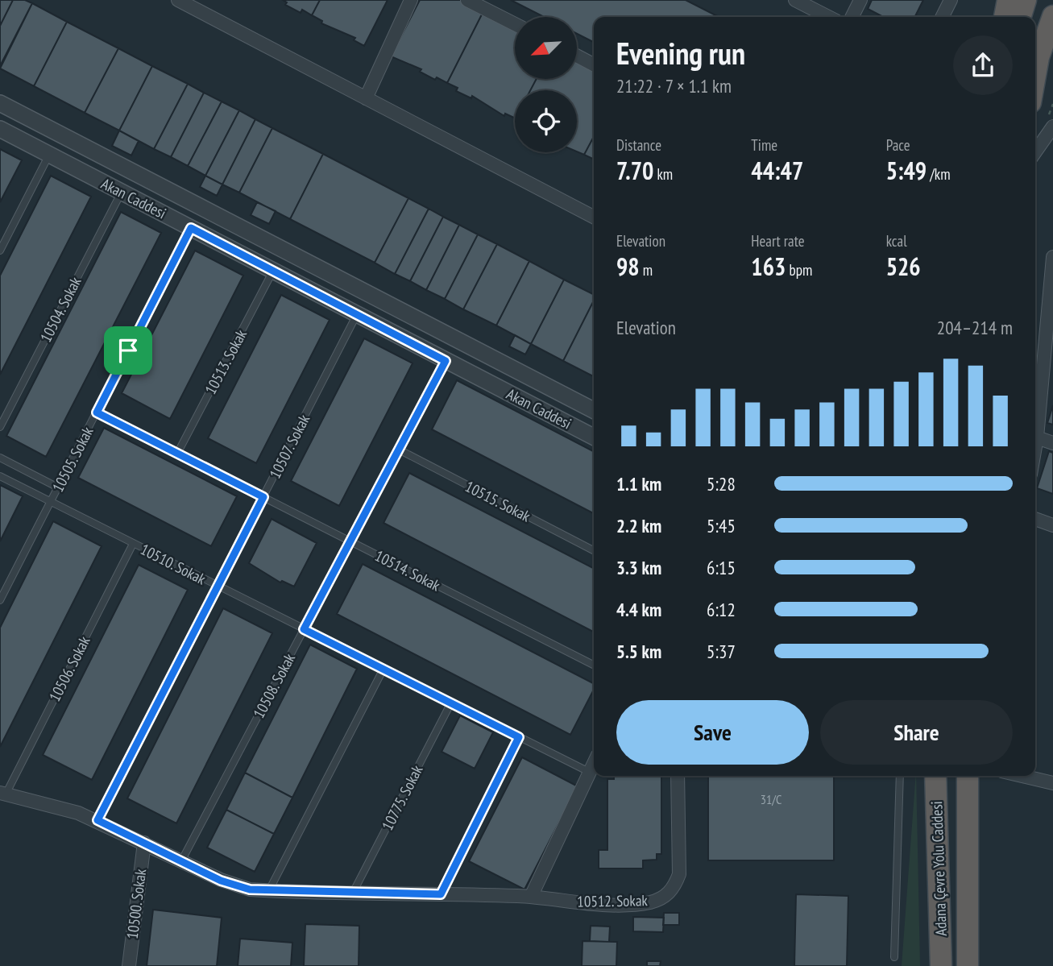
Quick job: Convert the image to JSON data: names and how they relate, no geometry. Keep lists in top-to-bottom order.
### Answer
{
  "streets": {
    "highway": ["Adana Çevre Yolu Caddesi"],
    "street": ["Akan Caddesi", "10512. Sokak", "10500. Sokak"],
    "lane": [
      "10504. Sokak",
      "10513. Sokak",
      "10507. Sokak",
      "10505. Sokak",
      "10515. Sokak",
      "10510. Sokak",
      "10514. Sokak",
      "10506. Sokak",
      "10508. Sokak",
      "10775. Sokak"
    ]
  },
  "crossings": [
    ["Akan Caddesi", "10504. Sokak"],
    ["Akan Caddesi", "10513. Sokak"],
    ["Akan Caddesi", "10507. Sokak"],
    ["Akan Caddesi", "10505. Sokak"],
    ["Akan Caddesi", "10508. Sokak"],
    ["10513. Sokak", "10514. Sokak"],
    ["10507. Sokak", "10510. Sokak"],
    ["10507. Sokak", "10514. Sokak"],
    ["10507. Sokak", "10512. Sokak"],
    ["10505. Sokak", "10510. Sokak"],
    ["10505. Sokak", "10514. Sokak"],
    ["10515. Sokak", "10508. Sokak"],
    ["10510. Sokak", "10506. Sokak"],
    ["10510. Sokak", "10508. Sokak"],
    ["10510. Sokak", "10775. Sokak"],
    ["10514. Sokak", "10508. Sokak"],
    ["10506. Sokak", "10512. Sokak"],
    ["10508. Sokak", "10512. Sokak"],
    ["10775. Sokak", "10512. Sokak"],
    ["10512. Sokak", "10500. Sokak"]
  ],
  "house_numbers": ["31/C"],
  "north": "bottom left",
  "page": {
    "heading": ["Evening run", "21:22 · 7 × 1.1 km"],
    "stats": [
      ["Distance", "7.70 km"],
      ["Time", "44:47"],
      ["Pace", "5:49 /km"],
      ["Elevation", "98 m"],
      ["Heart rate", "163 bpm"],
      ["kcal", "526"]
    ],
    "chart": ["Elevation", "204–214 m"],
    "list": [
      {
        "name": "1.1 km",
        "note": "5:28"
      },
      {
        "name": "2.2 km",
        "note": "5:45"
      },
      {
        "name": "3.3 km",
        "note": "6:15"
      },
      {
        "name": "4.4 km",
        "note": "6:12"
      },
      {
        "name": "5.5 km",
        "note": "5:37"
      }
    ],
    "buttons": ["Save", "Share"]
  }
}
